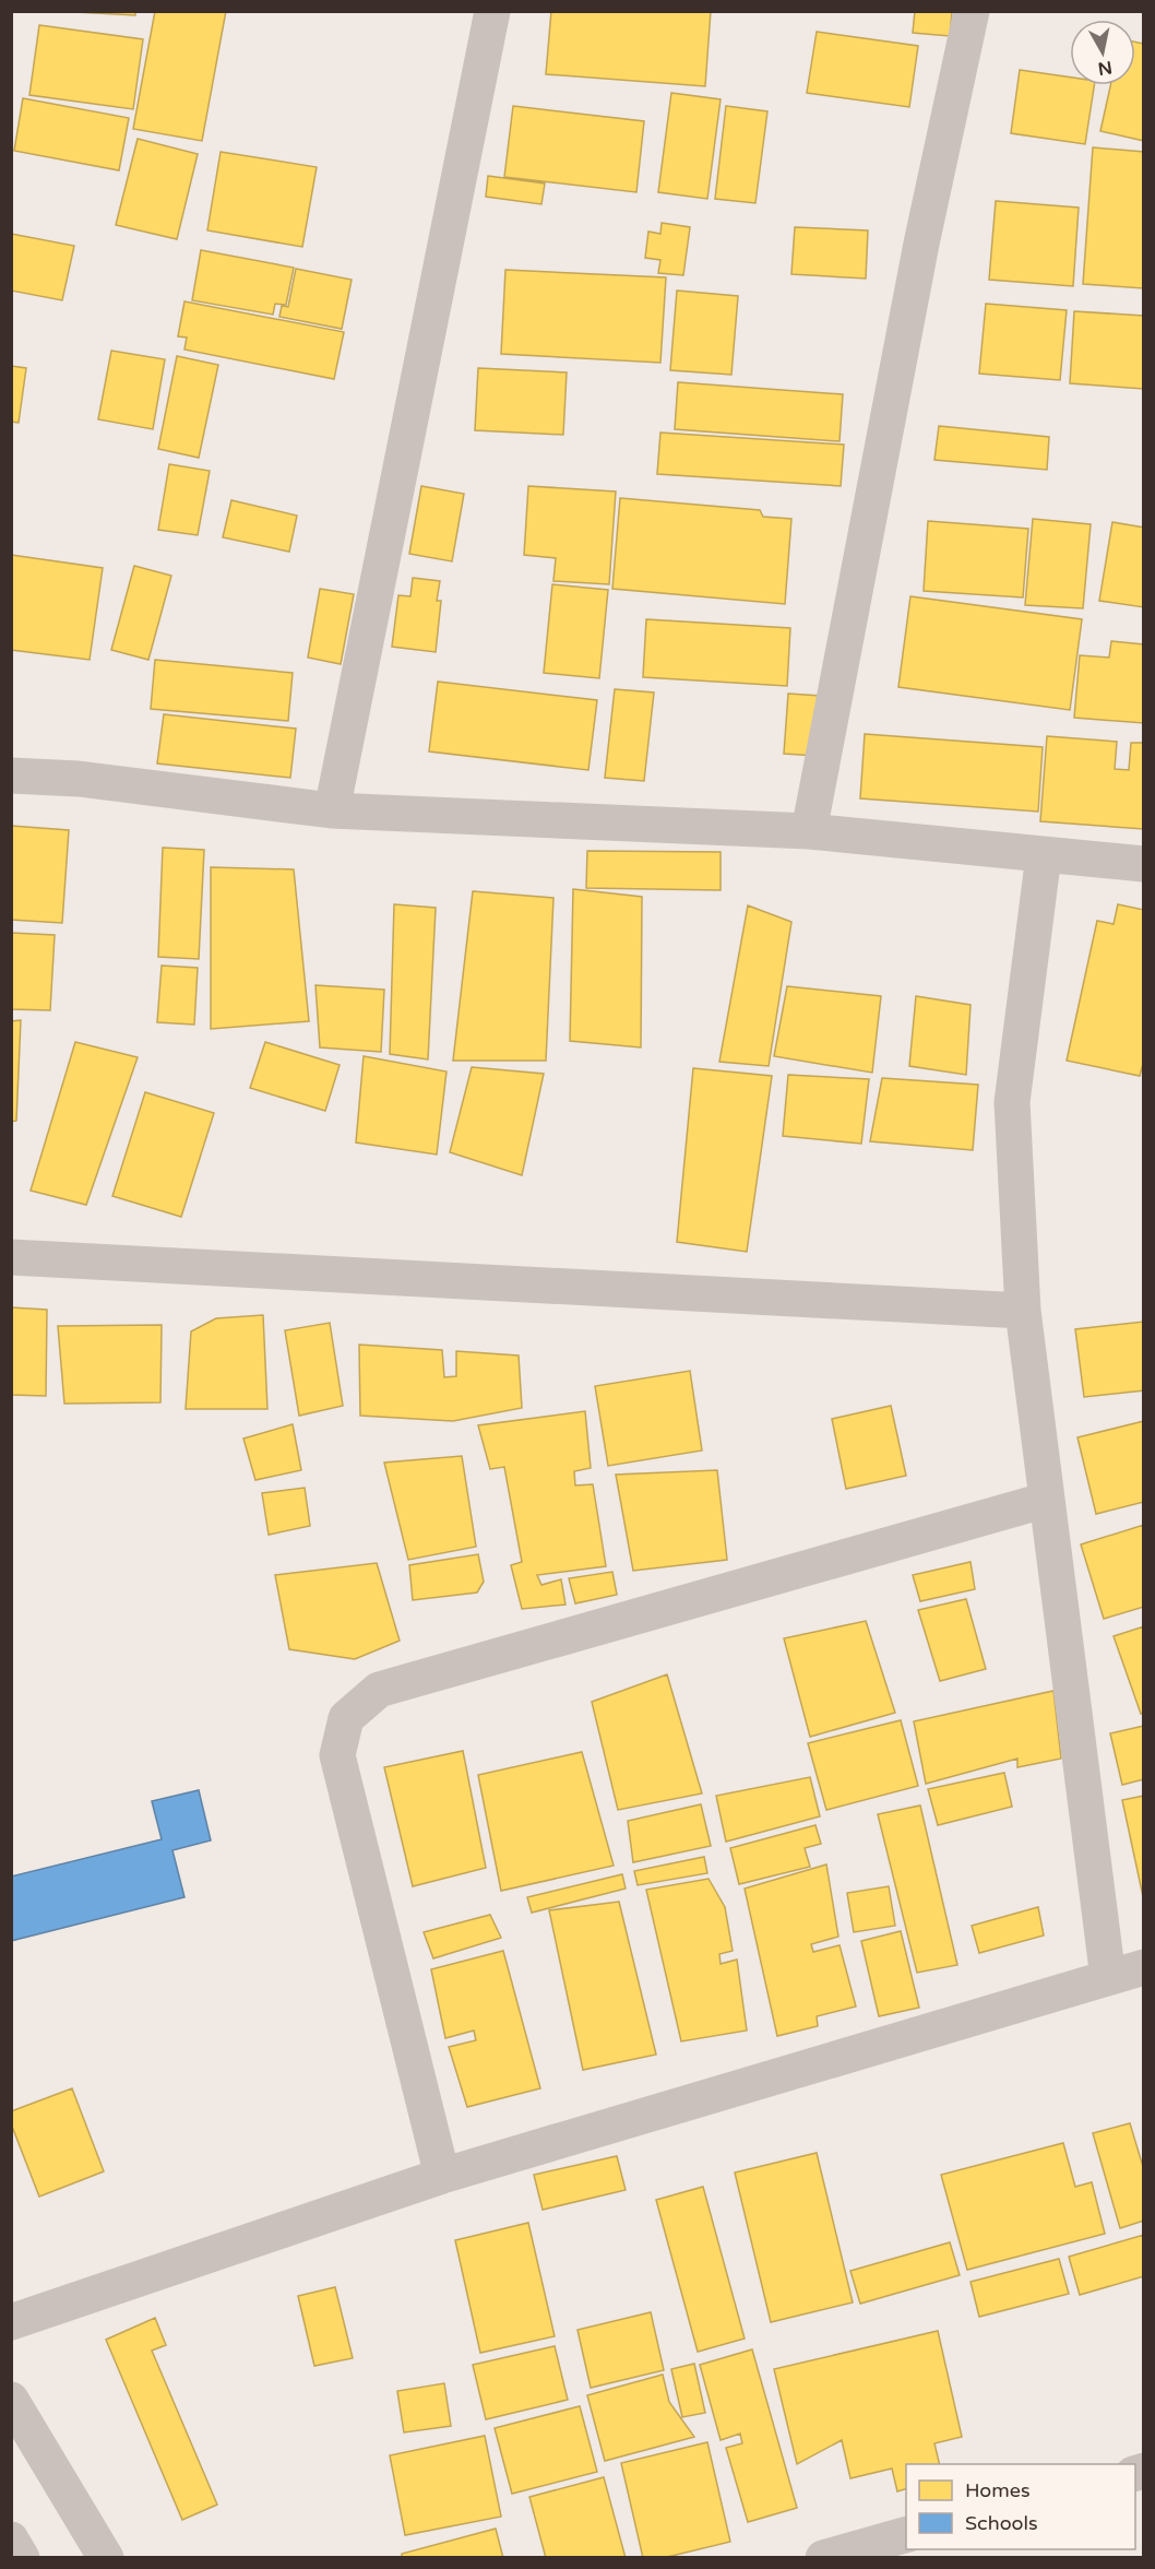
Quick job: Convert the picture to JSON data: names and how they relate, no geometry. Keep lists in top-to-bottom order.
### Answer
{
  "legend": ["Homes", "Schools"],
  "north": "bottom"
}
